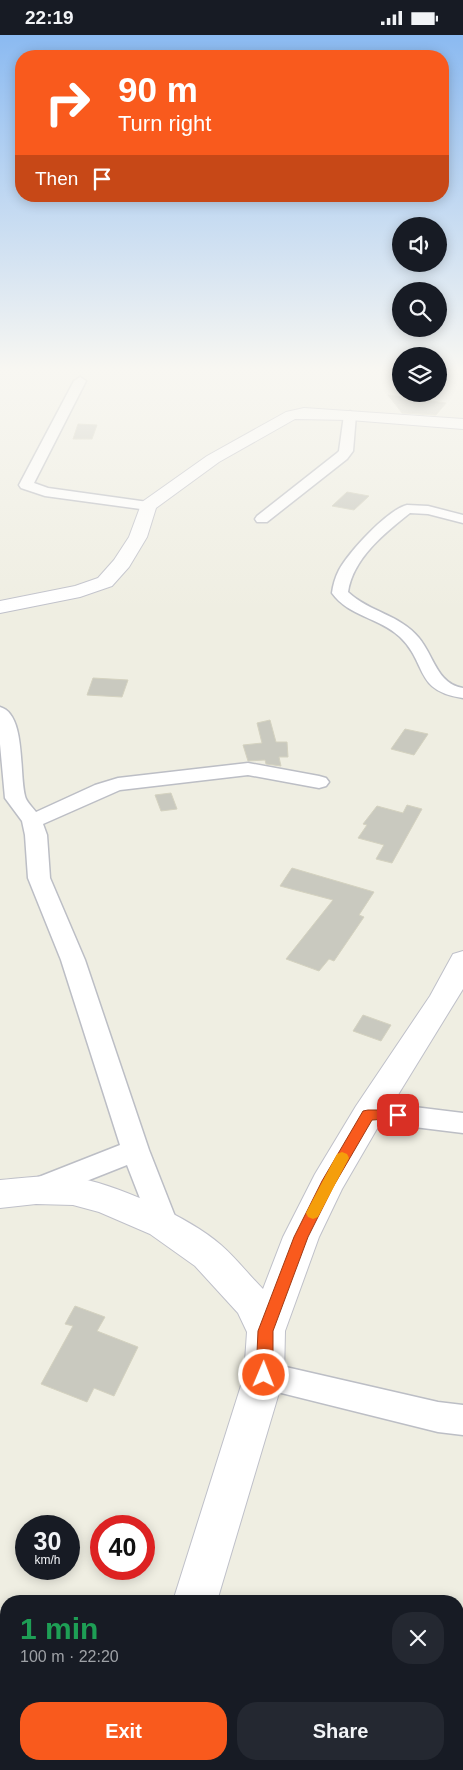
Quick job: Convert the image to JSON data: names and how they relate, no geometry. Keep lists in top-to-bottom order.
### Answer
{
  "page": {
    "status": "22:19",
    "turn": ["90 m", "Turn right"],
    "then": "Then",
    "speed": "30 km/h",
    "limit": "40",
    "heading": ["1 min", "100 m · 22:20"],
    "buttons": ["Exit", "Share"]
  }
}
